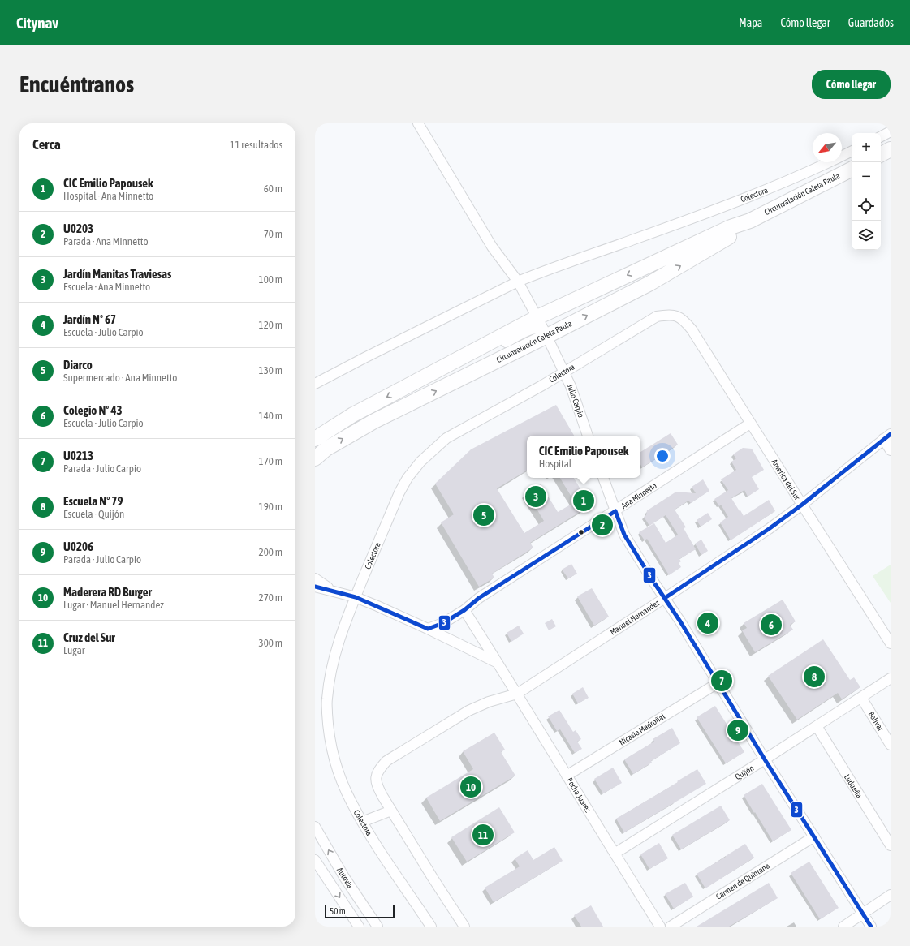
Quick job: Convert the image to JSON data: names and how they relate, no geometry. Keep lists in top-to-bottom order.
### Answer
{
  "streets": {
    "highway": ["Circunvalación Caleta Paula"],
    "street": [
      "Colectora",
      "Julio Carpio",
      "America del Sur",
      "Ana Minnetto",
      "Manuel Hernandez",
      "Bolivar",
      "Nicasio Madroñal",
      "Quijón",
      "Ludueña",
      "Pocha Juarez",
      "Autovía",
      "Carmen de Quintana"
    ]
  },
  "crossings": [
    ["Circunvalación Caleta Paula", "Julio Carpio"],
    ["Colectora", "Julio Carpio"],
    ["Colectora", "America del Sur"],
    ["America del Sur", "Ana Minnetto"],
    ["America del Sur", "Manuel Hernandez"],
    ["Ana Minnetto", "Pocha Juarez"],
    ["Manuel Hernandez", "Pocha Juarez"],
    ["Bolivar", "Quijón"],
    ["Nicasio Madroñal", "Pocha Juarez"],
    ["Quijón", "Ludueña"],
    ["Quijón", "Pocha Juarez"]
  ],
  "lines": ["transit line 3"],
  "scale_bar": "50 m",
  "north": "bottom left",
  "page": {
    "header": "Citynav",
    "nav": ["Mapa", "Cómo llegar", "Guardados"],
    "buttons": "Cómo llegar",
    "title": "Encuéntranos",
    "heading": ["Cerca", "11 resultados"],
    "map_buttons": ["+", "−"],
    "list": [
      {
        "mark": "1",
        "name": "CIC Emilio Papousek",
        "note": "Hospital · Ana Minnetto",
        "value": "60 m"
      },
      {
        "mark": "2",
        "name": "U0203",
        "note": "Parada · Ana Minnetto",
        "value": "70 m"
      },
      {
        "mark": "3",
        "name": "Jardín Manitas Traviesas",
        "note": "Escuela · Ana Minnetto",
        "value": "100 m"
      },
      {
        "mark": "4",
        "name": "Jardín Nº 67",
        "note": "Escuela · Julio Carpio",
        "value": "120 m"
      },
      {
        "mark": "5",
        "name": "Diarco",
        "note": "Supermercado · Ana Minnetto",
        "value": "130 m"
      },
      {
        "mark": "6",
        "name": "Colegio Nº 43",
        "note": "Escuela · Julio Carpio",
        "value": "140 m"
      },
      {
        "mark": "7",
        "name": "U0213",
        "note": "Parada · Julio Carpio",
        "value": "170 m"
      },
      {
        "mark": "8",
        "name": "Escuela N° 79",
        "note": "Escuela · Quijón",
        "value": "190 m"
      },
      {
        "mark": "9",
        "name": "U0206",
        "note": "Parada · Julio Carpio",
        "value": "200 m"
      },
      {
        "mark": "10",
        "name": "Maderera RD Burger",
        "note": "Lugar · Manuel Hernandez",
        "value": "270 m"
      },
      {
        "mark": "11",
        "name": "Cruz del Sur",
        "note": "Lugar",
        "value": "300 m"
      }
    ],
    "popup": ["CIC Emilio Papousek", "Hospital"],
    "pins": [
      "3",
      "1",
      "5",
      "2",
      "4",
      "6",
      "8",
      "7",
      "9",
      "10",
      "11"
    ],
    "scale": "50 m"
  }
}
